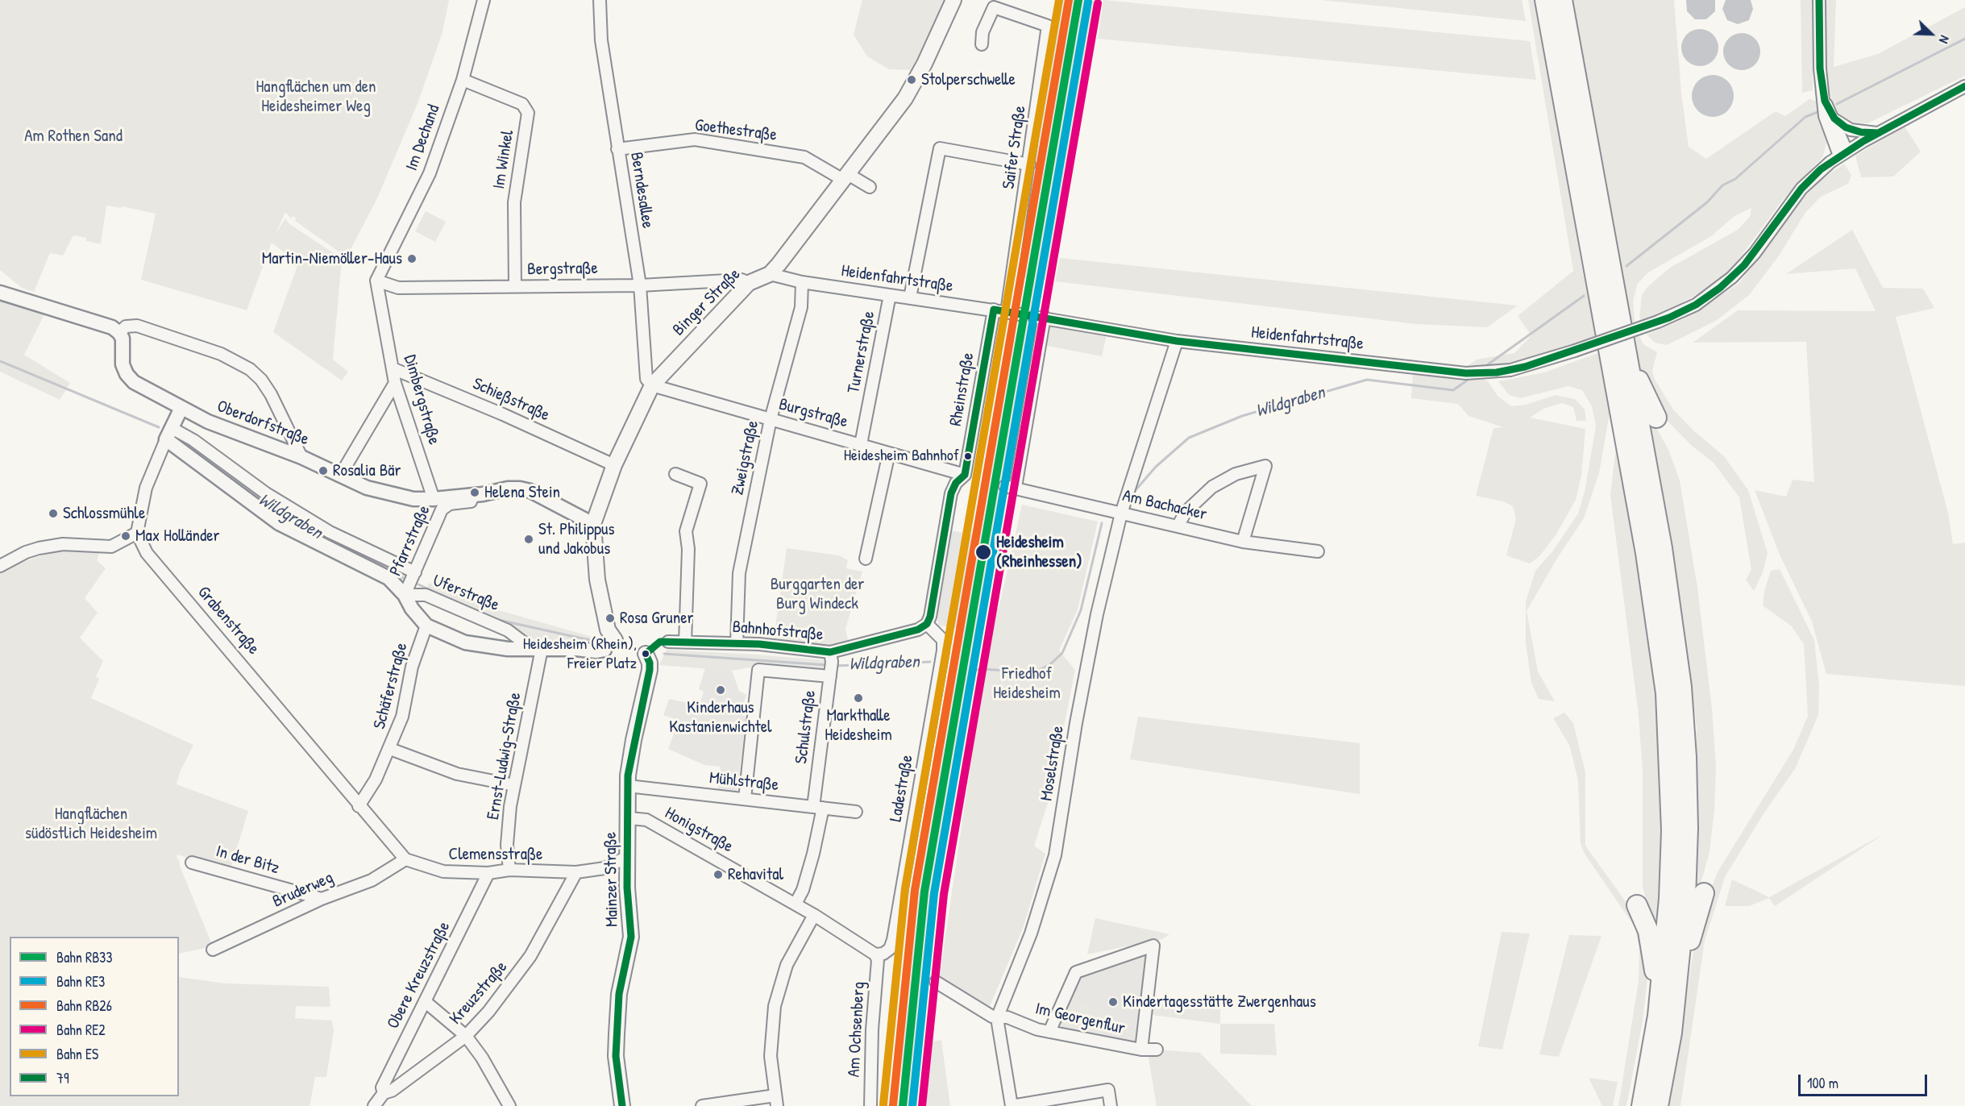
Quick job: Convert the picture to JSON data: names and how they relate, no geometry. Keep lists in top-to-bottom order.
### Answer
{
  "streets": {
    "main road": ["Binger Straße", "Mainzer Straße"],
    "street": [
      "Goethestraße",
      "Im Dechand",
      "Saifer Straße",
      "Im Winkel",
      "Berndesallee",
      "Bergstraße",
      "Heidenfahrtstraße",
      "Turnerstraße",
      "Rheinstraße",
      "Dimbergstraße",
      "Schießstraße",
      "Burgstraße",
      "Oberdorfstraße",
      "Zweigstraße",
      "Am Bachacker",
      "Pfarrstraße",
      "Uferstraße",
      "Grabenstraße",
      "Bahnhofstraße",
      "Schäferstraße",
      "Schulstraße",
      "Ernst-Ludwig-Straße",
      "Moselstraße",
      "Mühlstraße",
      "Ladestraße",
      "Honigstraße",
      "Clemensstraße",
      "In der Bitz",
      "Bruderweg",
      "Obere Kreuzstraße",
      "Kreuzstraße",
      "Im Georgenflur",
      "Am Ochsenberg"
    ]
  },
  "crossings": [
    ["Goethestraße", "Berndesallee"],
    ["Goethestraße", "Binger Straße"],
    ["Im Dechand", "Im Winkel"],
    ["Im Dechand", "Bergstraße"],
    ["Im Dechand", "Dimbergstraße"],
    ["Saifer Straße", "Heidenfahrtstraße"],
    ["Im Winkel", "Bergstraße"],
    ["Berndesallee", "Bergstraße"],
    ["Berndesallee", "Binger Straße"],
    ["Berndesallee", "Burgstraße"],
    ["Bergstraße", "Binger Straße"],
    ["Bergstraße", "Dimbergstraße"],
    ["Heidenfahrtstraße", "Binger Straße"],
    ["Heidenfahrtstraße", "Turnerstraße"],
    ["Heidenfahrtstraße", "Rheinstraße"],
    ["Heidenfahrtstraße", "Zweigstraße"],
    ["Heidenfahrtstraße", "Am Bachacker"],
    ["Heidenfahrtstraße", "Moselstraße"],
    ["Binger Straße", "Schießstraße"],
    ["Binger Straße", "Burgstraße"],
    ["Binger Straße", "Oberdorfstraße"],
    ["Turnerstraße", "Burgstraße"],
    ["Rheinstraße", "Burgstraße"],
    ["Dimbergstraße", "Schießstraße"],
    ["Dimbergstraße", "Oberdorfstraße"],
    ["Burgstraße", "Zweigstraße"],
    ["Oberdorfstraße", "Pfarrstraße"],
    ["Zweigstraße", "Bahnhofstraße"],
    ["Am Bachacker", "Moselstraße"],
    ["Pfarrstraße", "Uferstraße"],
    ["Uferstraße", "Ernst-Ludwig-Straße"],
    ["Grabenstraße", "Schäferstraße"],
    ["Bahnhofstraße", "Schulstraße"],
    ["Bahnhofstraße", "Mühlstraße"],
    ["Bahnhofstraße", "Ladestraße"],
    ["Schulstraße", "Mühlstraße"],
    ["Schulstraße", "Honigstraße"],
    ["Ernst-Ludwig-Straße", "Clemensstraße"],
    ["Moselstraße", "Im Georgenflur"],
    ["Mühlstraße", "Mainzer Straße"],
    ["Ladestraße", "Honigstraße"],
    ["Ladestraße", "Am Ochsenberg"],
    ["Honigstraße", "Mainzer Straße"],
    ["Honigstraße", "Am Ochsenberg"],
    ["Clemensstraße", "Mainzer Straße"],
    ["Clemensstraße", "Bruderweg"],
    ["Clemensstraße", "Obere Kreuzstraße"],
    ["Clemensstraße", "Kreuzstraße"],
    ["In der Bitz", "Bruderweg"],
    ["Obere Kreuzstraße", "Kreuzstraße"]
  ],
  "water": ["Wildgraben"],
  "parks": [
    "Hangflächen um den Heidesheimer Weg",
    "Am Rothen Sand",
    "Burggarten der Burg Windeck",
    "Friedhof Heidesheim",
    "Hangflächen südöstlich Heidesheim"
  ],
  "places": [
    "Stolperschwelle",
    "Martin-Niemöller-Haus",
    "Heidesheim Bahnhof",
    "Rosalia Bär",
    "Helena Stein",
    "Schlossmühle",
    "Max Holländer",
    "St. Philippus und Jakobus",
    "Heidesheim (Rheinhessen)",
    "Rosa Gruner",
    "Heidesheim (Rhein), Freier Platz",
    "Kinderhaus Kastanienwichtel",
    "Markthalle Heidesheim",
    "Rehavital",
    "Kindertagesstätte Zwergenhaus"
  ],
  "lines": [
    "rail line RB33",
    "rail line RB26",
    "rail line ES",
    "transit line 79",
    "rail line RE3",
    "rail line RE2"
  ],
  "legend": [
    "Bahn RB33",
    "Bahn RE3",
    "Bahn RB26",
    "Bahn RE2",
    "Bahn ES",
    "79"
  ],
  "scale_bar": "100 m",
  "north": "bottom right"
}
